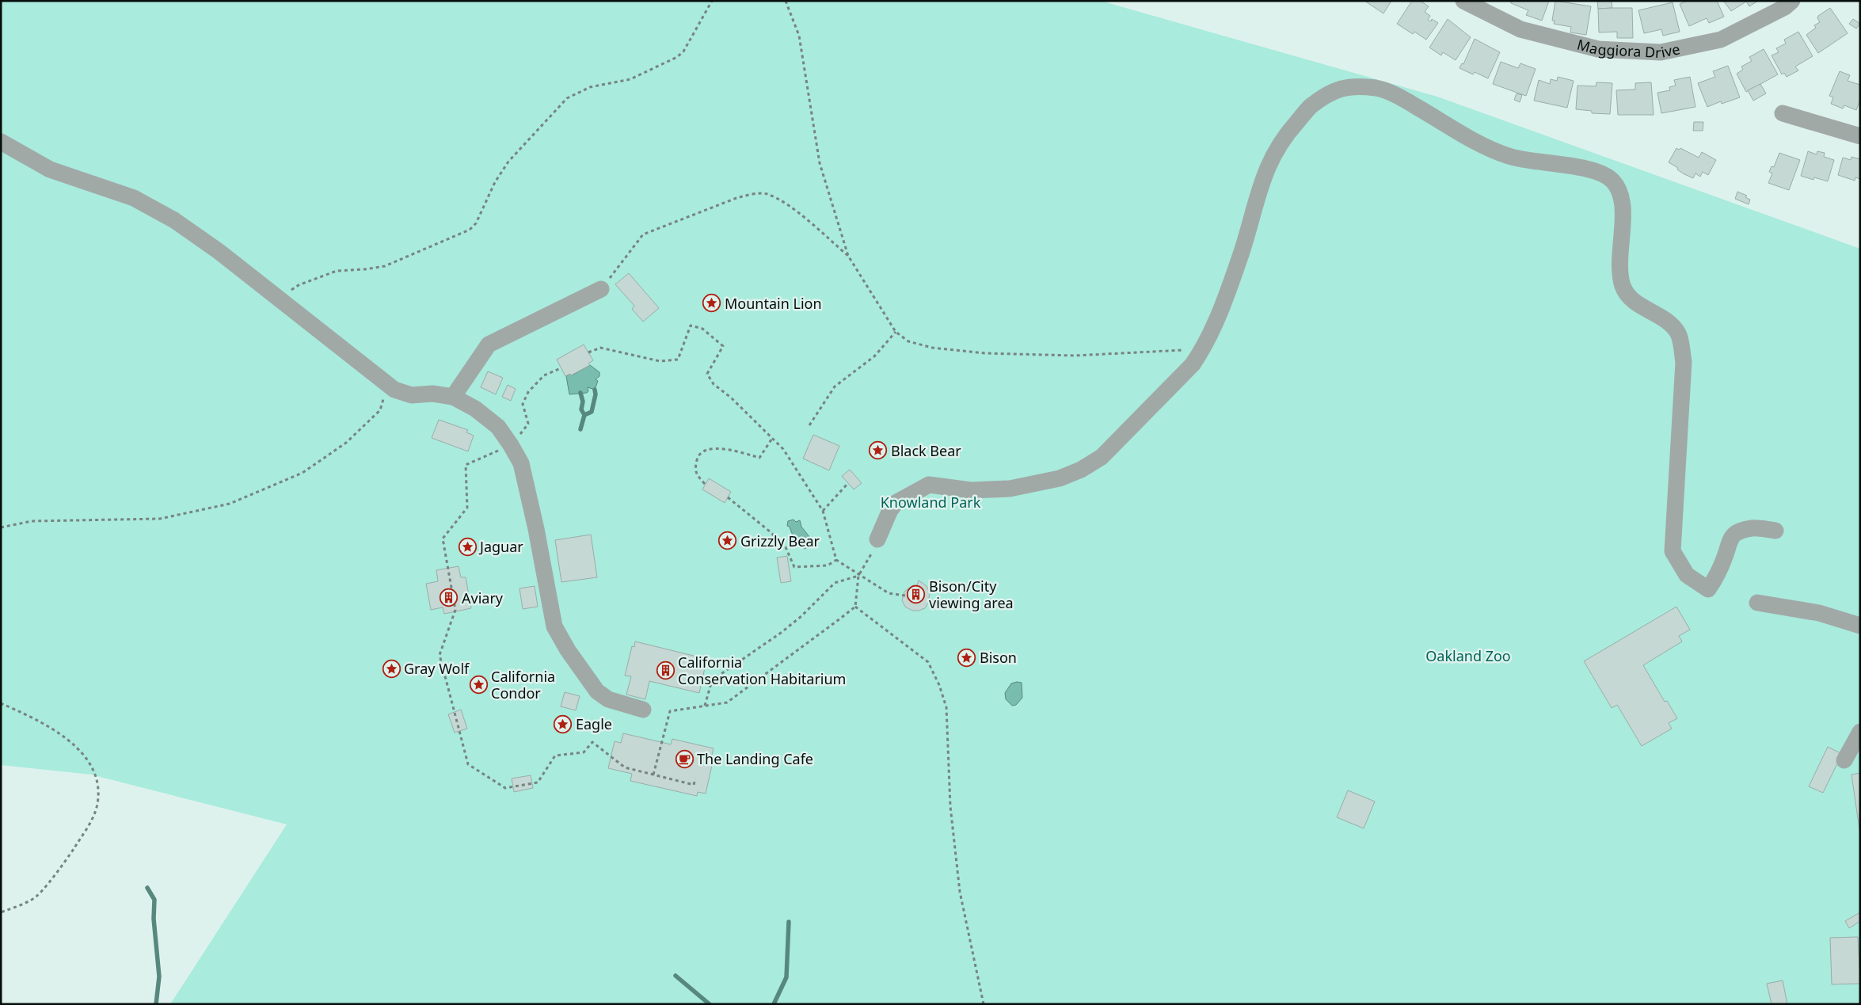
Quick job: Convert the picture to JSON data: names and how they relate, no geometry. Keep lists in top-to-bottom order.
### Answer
{
  "streets": {
    "street": ["Maggiora Drive"]
  },
  "parks": ["Knowland Park", "Oakland Zoo"],
  "places": {
    "place": [
      "Mountain Lion",
      "Black Bear",
      "Grizzly Bear",
      "Jaguar",
      "Bison",
      "Gray Wolf",
      "California Condor",
      "Eagle"
    ],
    "building": ["Bison/City viewing area", "Aviary", "California Conservation Habitarium"],
    "cafe": ["The Landing Cafe"]
  }
}
